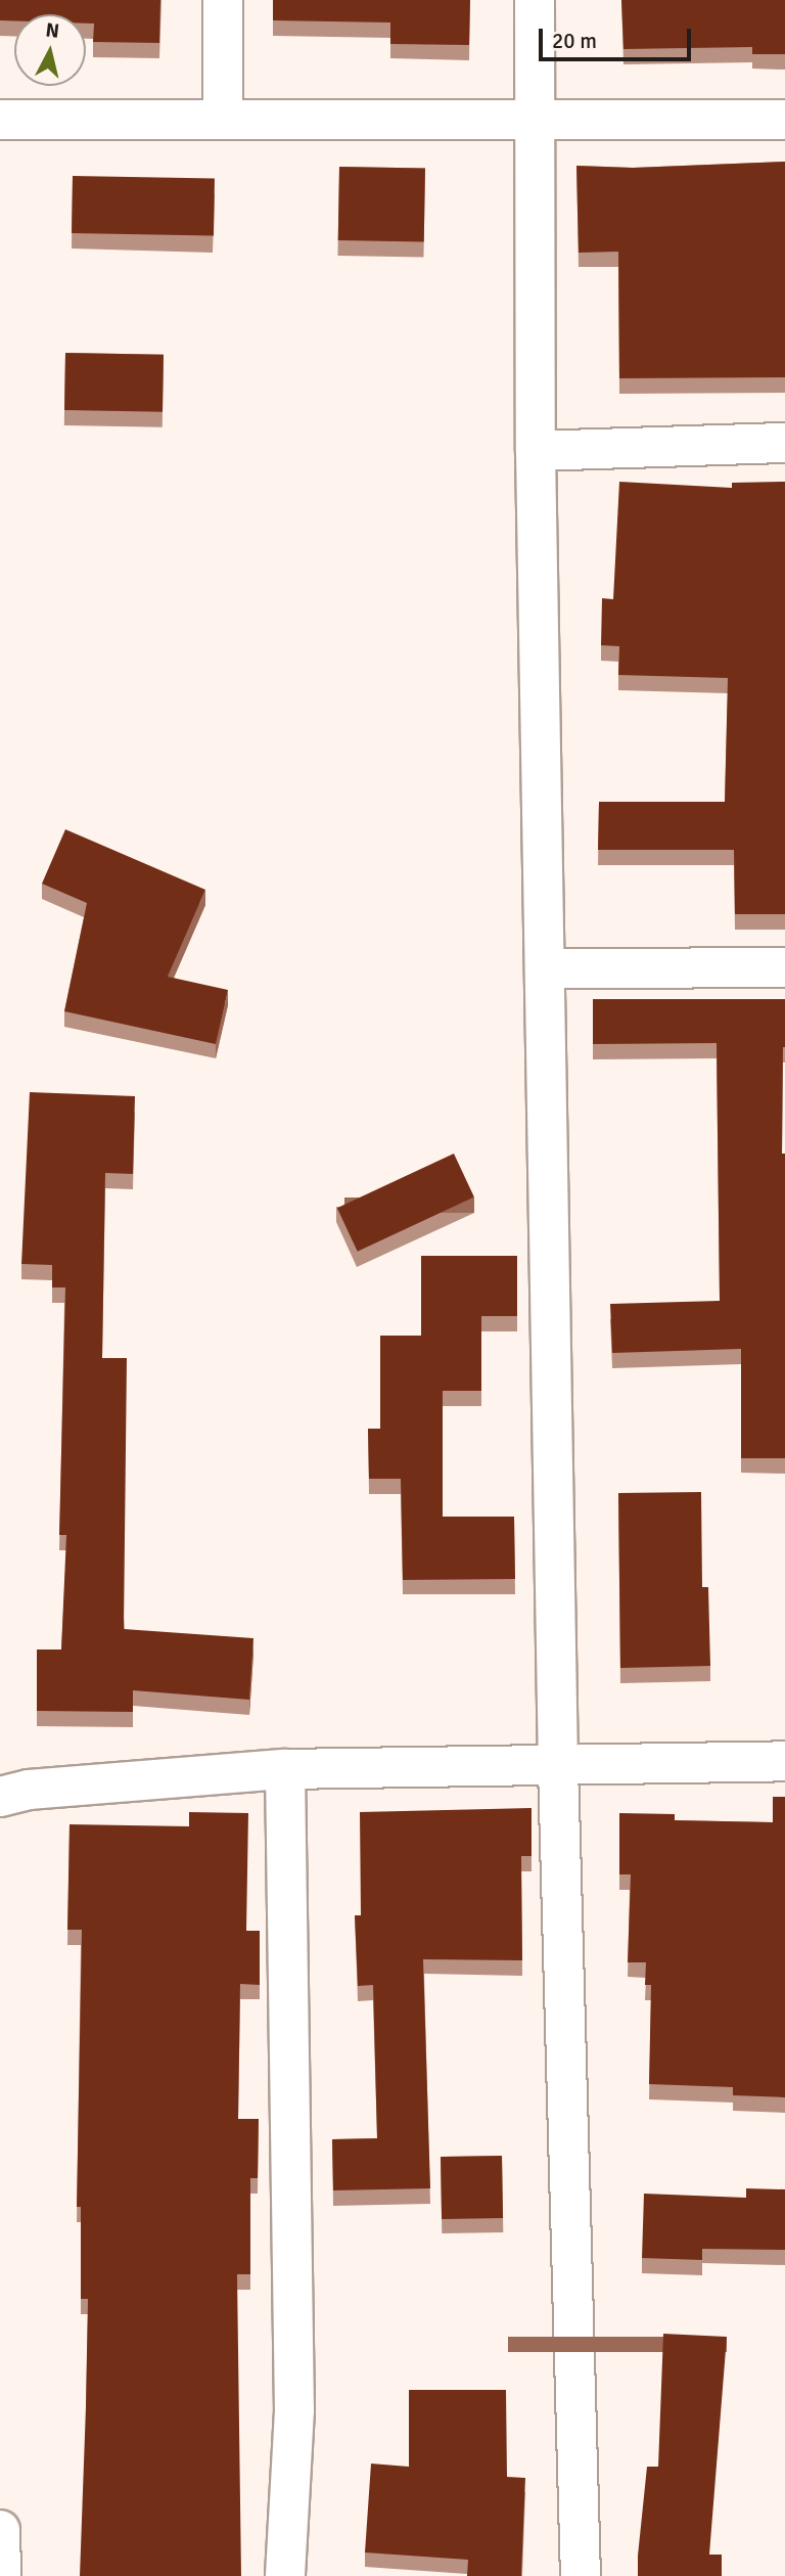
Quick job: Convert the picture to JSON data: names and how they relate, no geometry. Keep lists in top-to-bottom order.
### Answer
{
  "scale_bar": "20 m",
  "north": "top"
}
